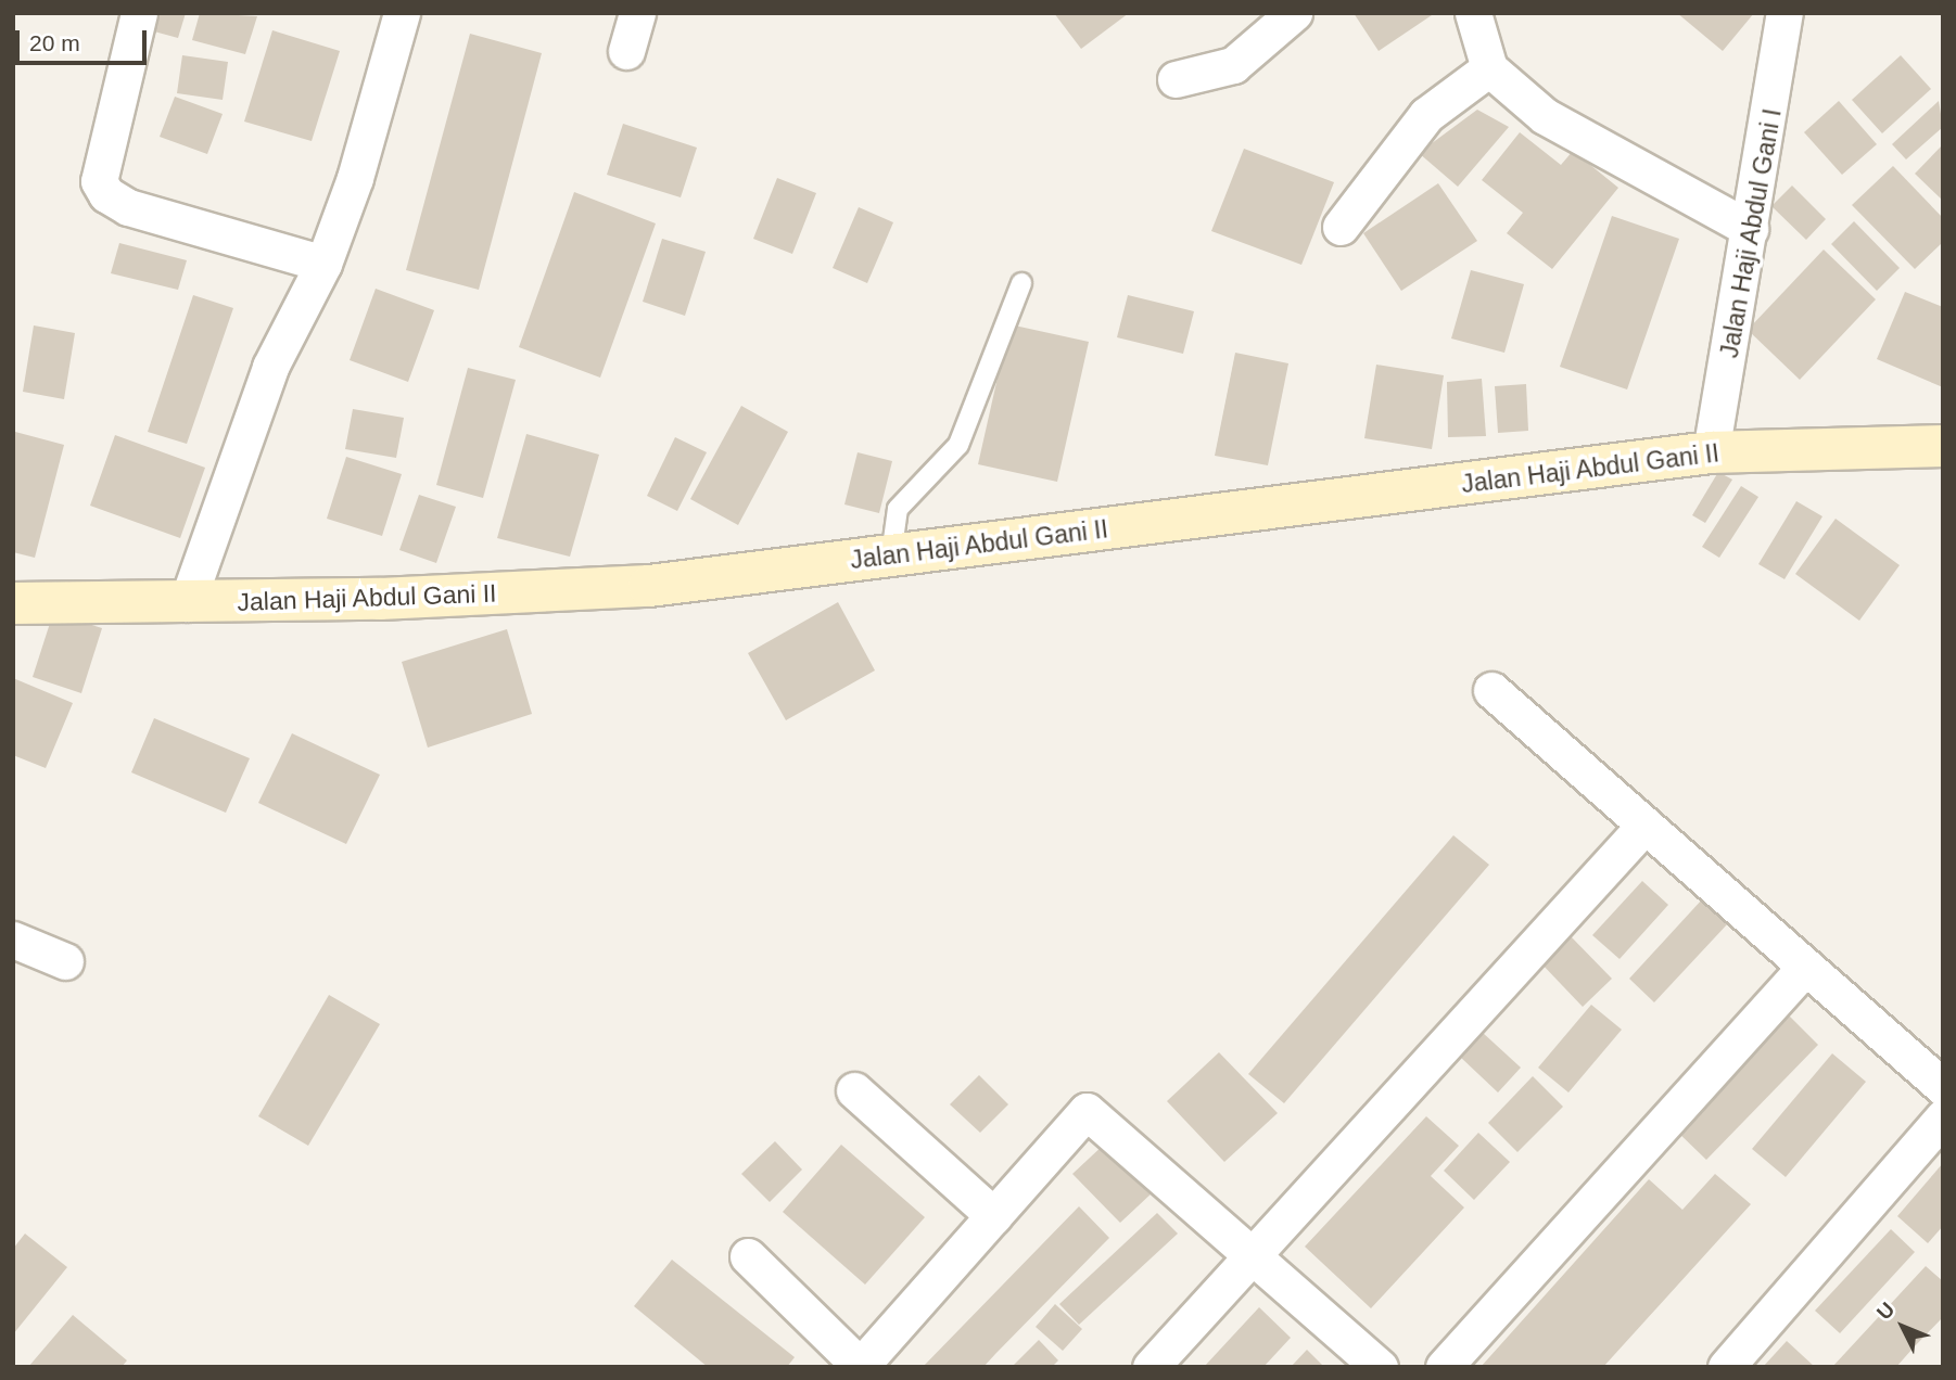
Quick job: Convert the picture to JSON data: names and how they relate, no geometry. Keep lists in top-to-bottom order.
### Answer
{
  "streets": {
    "street": ["Jalan Haji Abdul Gani I", "Jalan Haji Abdul Gani II"]
  },
  "crossings": [
    ["Jalan Haji Abdul Gani I", "Jalan Haji Abdul Gani II"]
  ],
  "scale_bar": "20 m",
  "north": "top left"
}
